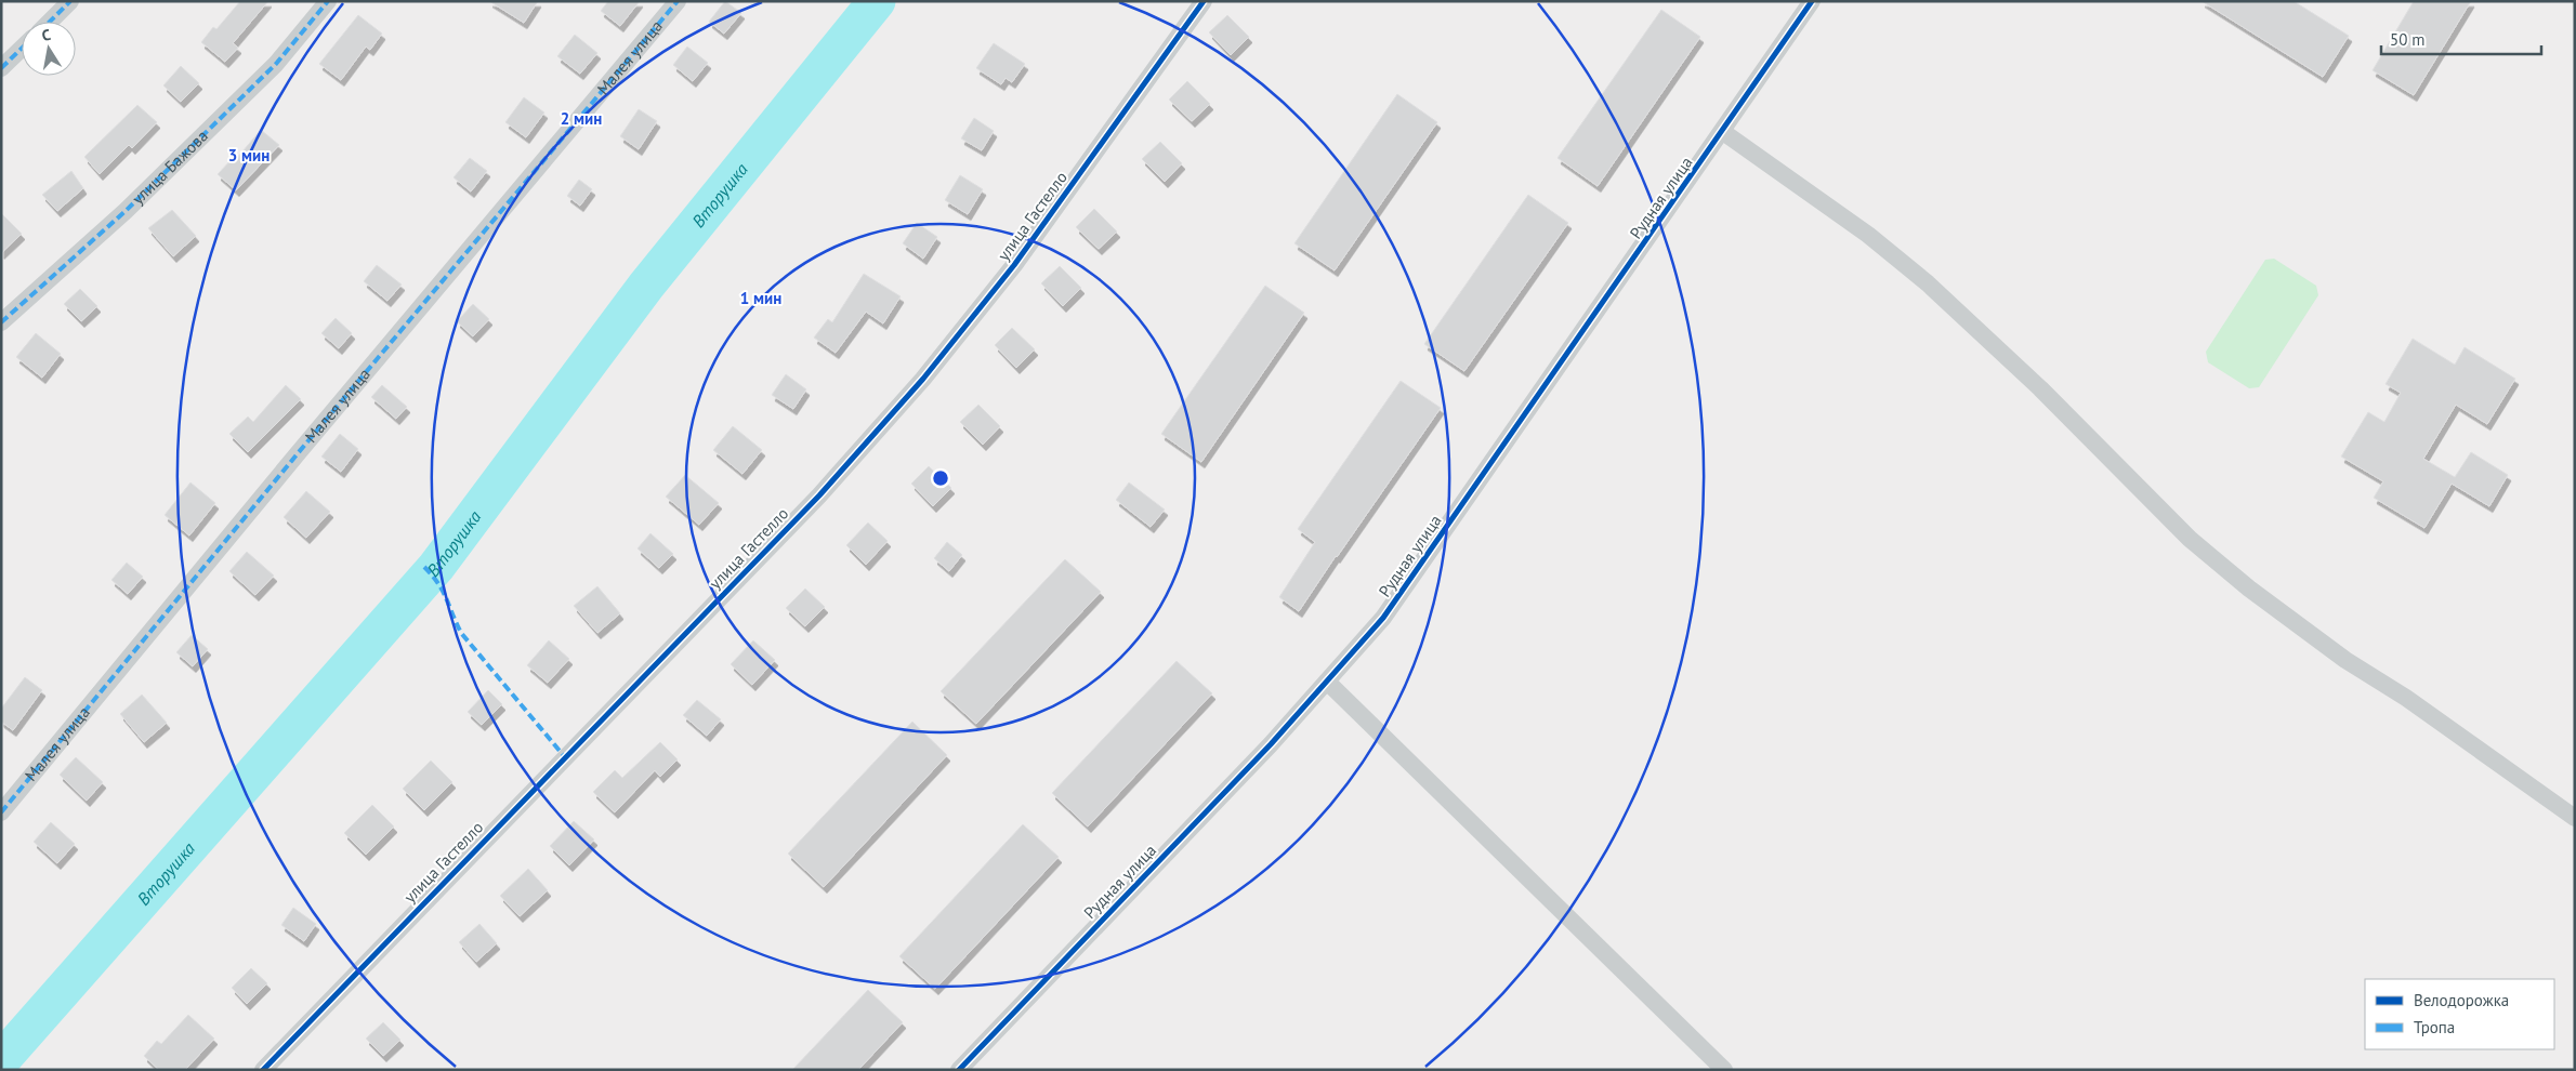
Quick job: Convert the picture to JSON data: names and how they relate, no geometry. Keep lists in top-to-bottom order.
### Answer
{
  "streets": {
    "street": [
      "Малея улица",
      "улица Бажова",
      "Рудная улица",
      "улица Гастелло"
    ]
  },
  "water": ["Вторушка"],
  "legend": ["Велодорожка", "Тропа"],
  "scale_bar": "50 m",
  "north": "top",
  "rings": ["2 мин", "3 мин", "1 мин"]
}
